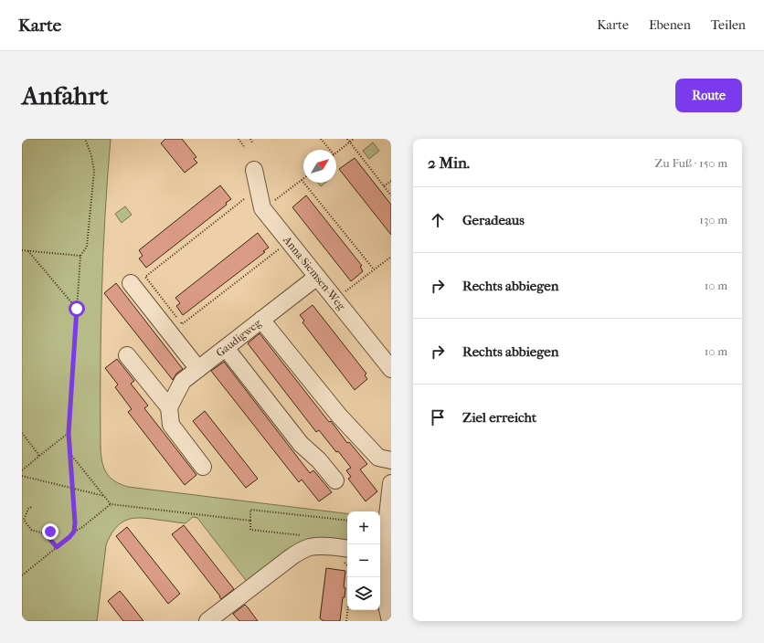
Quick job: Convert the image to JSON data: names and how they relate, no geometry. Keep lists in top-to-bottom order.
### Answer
{
  "streets": {
    "street": ["Anna-Siemsen-Weg", "Gaudigweg"]
  },
  "crossings": [
    ["Anna-Siemsen-Weg", "Gaudigweg"]
  ],
  "north": "top right",
  "page": {
    "header": "Karte",
    "nav": ["Karte", "Ebenen", "Teilen"],
    "buttons": "Route",
    "title": "Anfahrt",
    "heading": ["2 Min.", "Zu Fuß · 150 m"],
    "list": [
      ["Geradeaus", "130 m"],
      ["Rechts abbiegen", "10 m"],
      ["Rechts abbiegen", "10 m"],
      "Ziel erreicht"
    ],
    "map_buttons": ["+", "−"]
  }
}
